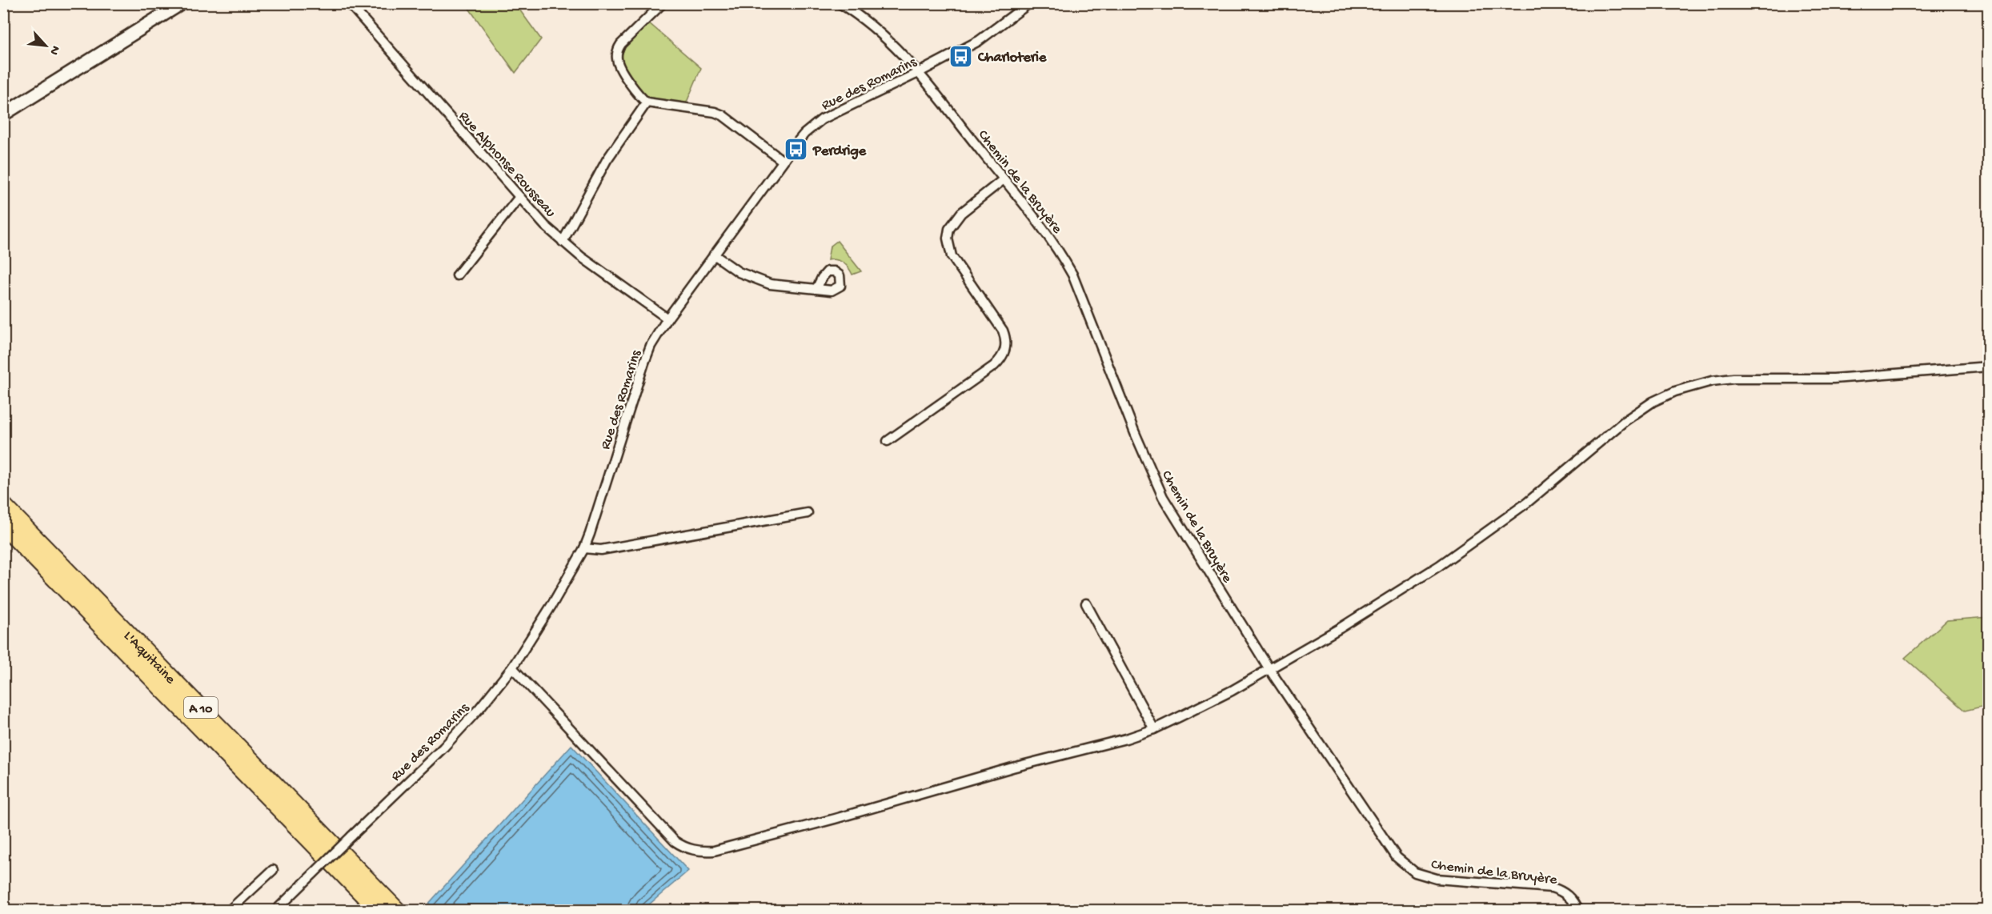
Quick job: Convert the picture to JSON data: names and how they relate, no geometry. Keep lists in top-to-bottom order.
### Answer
{
  "streets": {
    "highway": ["L'Aquitaine", "A 10"],
    "street": ["Rue des Romarins", "Rue Alphonse Rousseau", "Chemin de la Bruyère"]
  },
  "crossings": [
    ["Rue des Romarins", "Rue Alphonse Rousseau"],
    ["Rue des Romarins", "Chemin de la Bruyère"]
  ],
  "places": {
    "bus stop": ["Charloterie", "Perdrige"]
  },
  "north": "bottom right"
}
